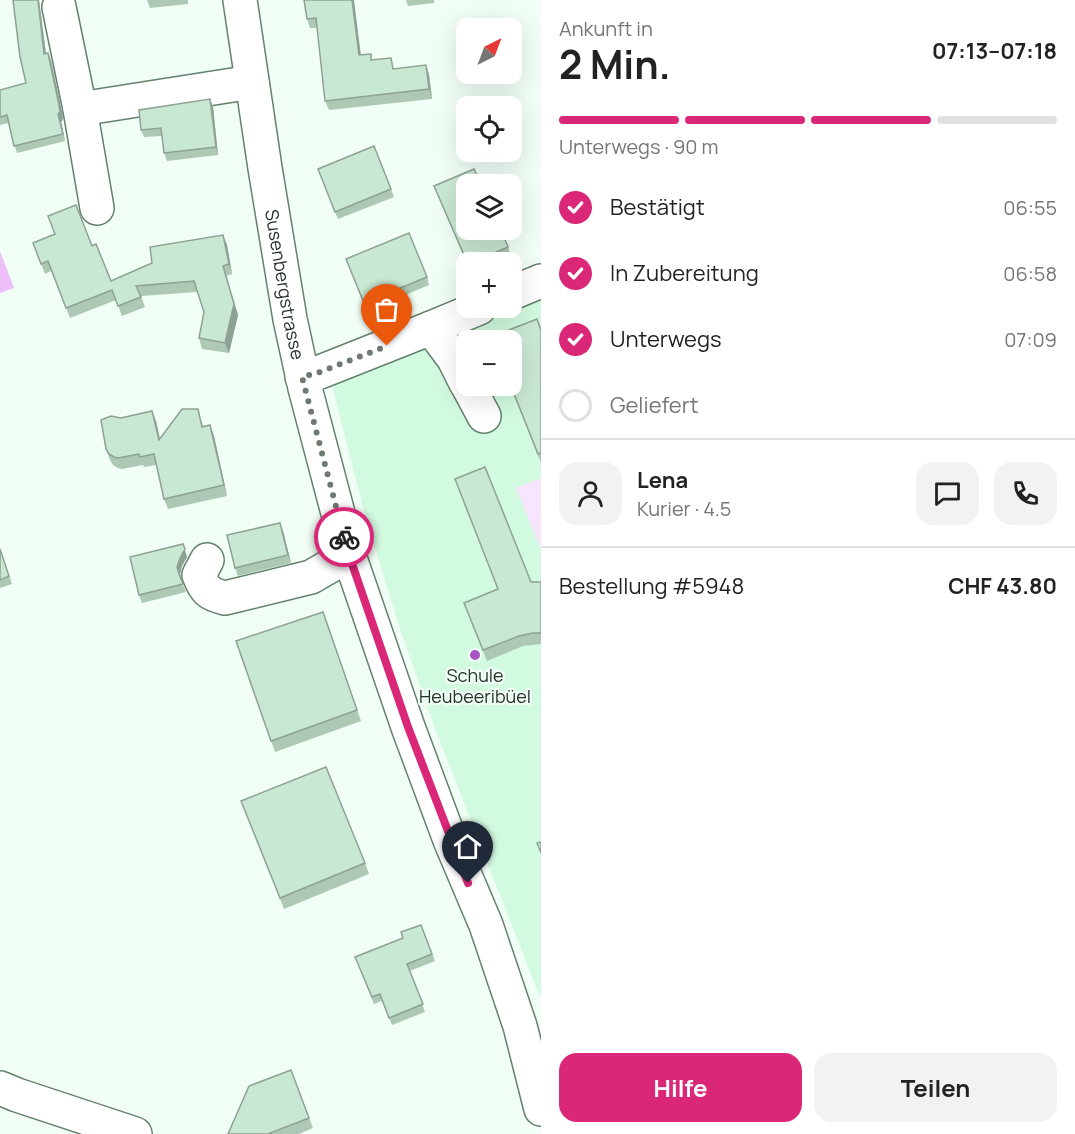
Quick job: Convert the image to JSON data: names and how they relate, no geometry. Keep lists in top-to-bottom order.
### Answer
{
  "streets": {
    "street": ["Susenbergstrasse"]
  },
  "places": ["Schule Heubeeribüel"],
  "north": "top right",
  "page": {
    "heading": ["2 Min.", "Ankunft in", "07:13–07:18"],
    "panel": [
      "Lena",
      "Kurier · 4.5",
      "Bestellung #5948",
      "CHF 43.80"
    ],
    "map_buttons": ["+", "−"],
    "bar": "Unterwegs · 90 m",
    "list": [
      ["Bestätigt", "06:55"],
      ["In Zubereitung", "06:58"],
      ["Unterwegs", "07:09"],
      "Geliefert"
    ],
    "buttons": ["Hilfe", "Teilen"]
  }
}
